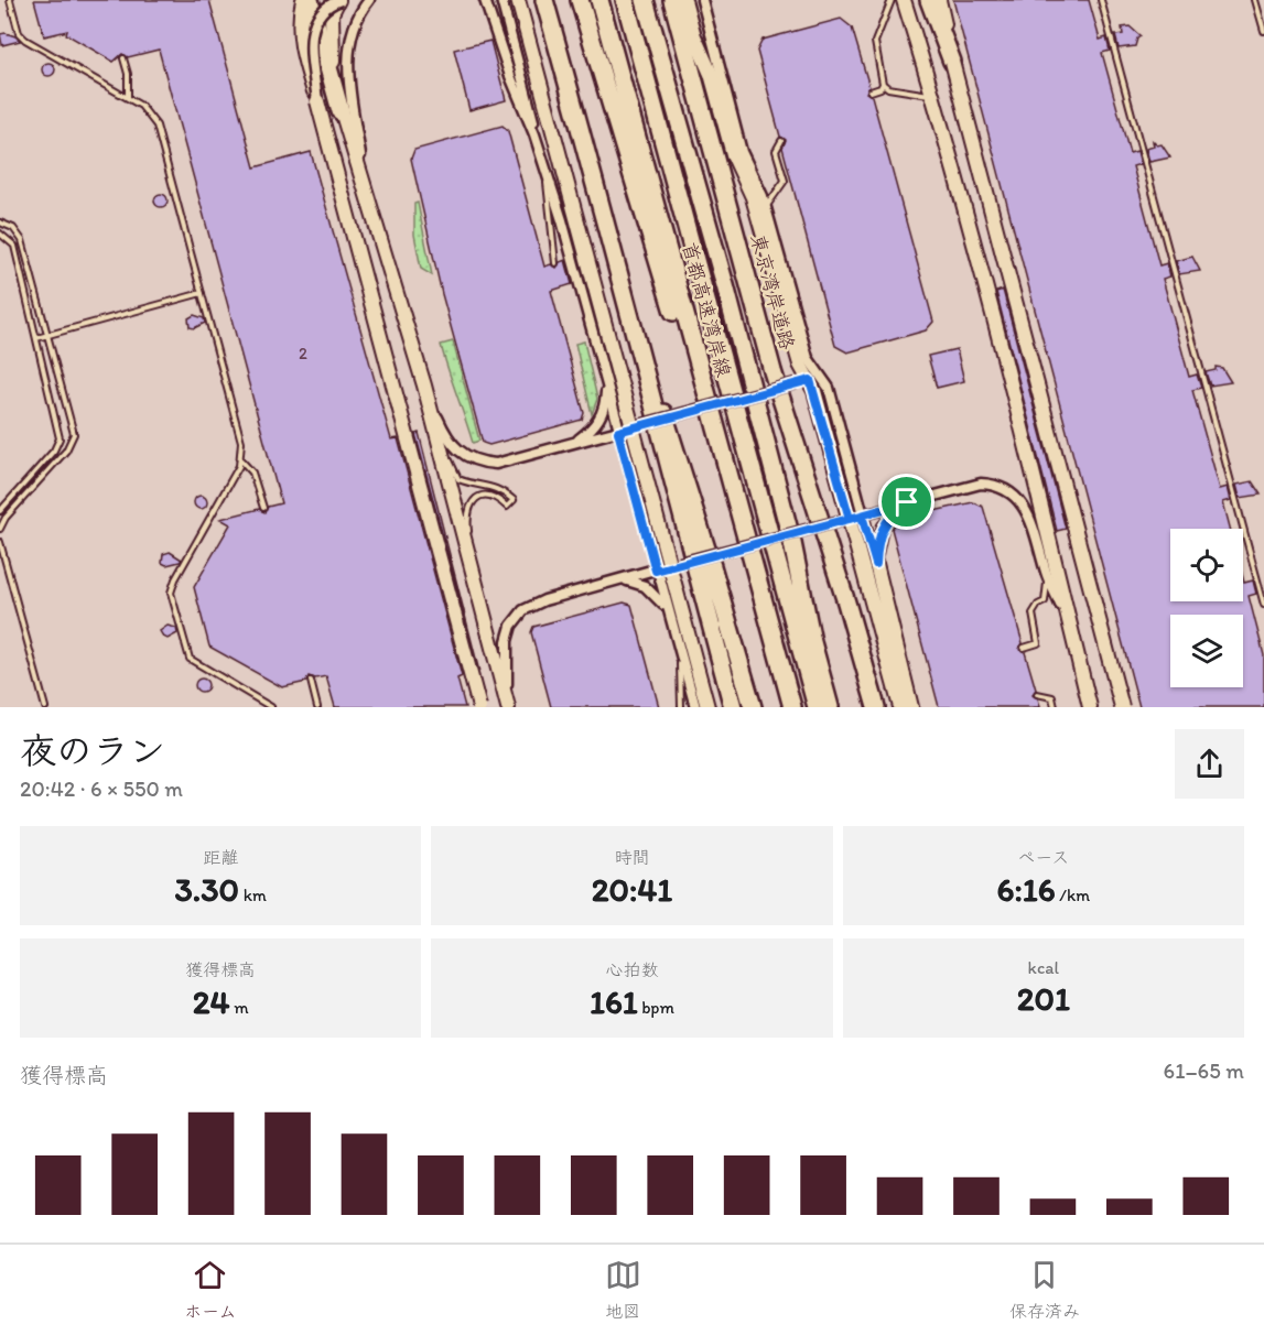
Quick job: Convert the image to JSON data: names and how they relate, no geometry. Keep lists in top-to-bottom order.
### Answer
{
  "streets": {
    "highway": ["東京湾岸道路", "首都高速湾岸線"]
  },
  "house_numbers": ["2"],
  "page": {
    "heading": ["夜のラン", "20:42 · 6 × 550 m"],
    "stats": [
      ["距離", "3.30 km"],
      ["時間", "20:41"],
      ["ペース", "6:16 /km"],
      ["獲得標高", "24 m"],
      ["心拍数", "161 bpm"],
      ["kcal", "201"]
    ],
    "chart": ["獲得標高", "61–65 m"],
    "tabs": ["ホーム", "地図", "保存済み"]
  }
}
